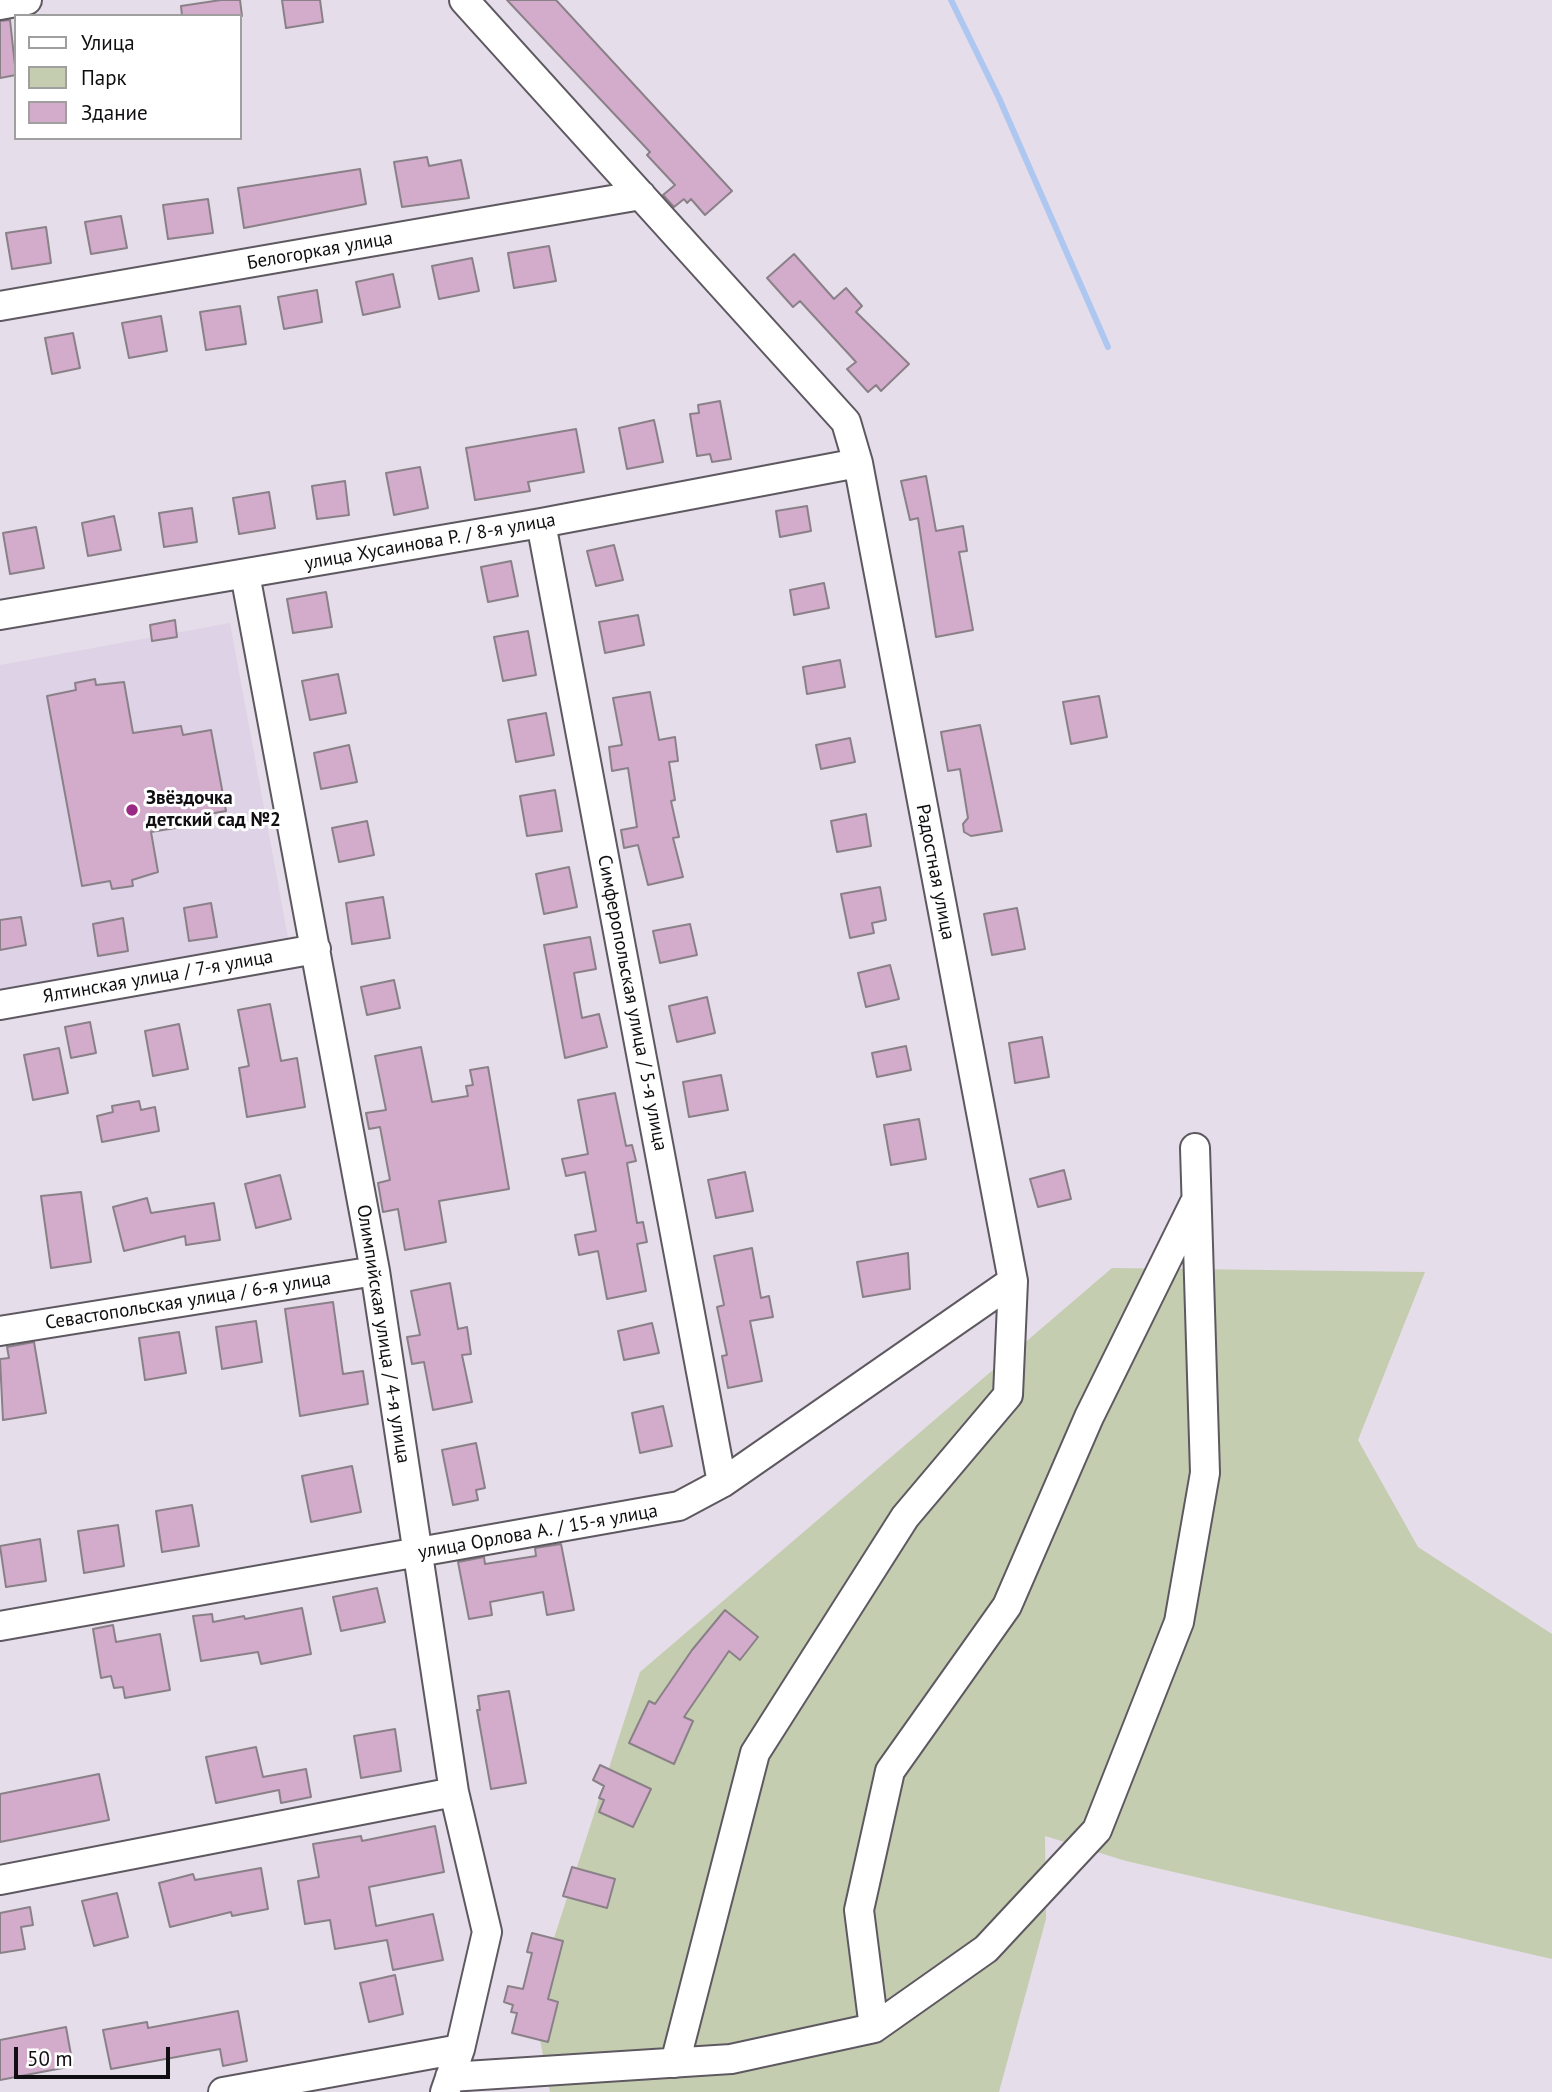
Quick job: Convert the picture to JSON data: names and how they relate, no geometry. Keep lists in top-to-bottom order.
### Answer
{
  "streets": {
    "street": [
      "Белогоркая улица",
      "улица Хусаинова Р. / 8-я улица",
      "Радостная улица",
      "Ялтинская улица / 7-я улица",
      "Симферопольская улица / 5-я улица",
      "Севастопольская улица / 6-я улица",
      "Олимпийская улица / 4-я улица",
      "улица Орлова А. / 15-я улица"
    ]
  },
  "crossings": [
    ["Белогоркая улица", "Радостная улица"],
    ["улица Хусаинова Р. / 8-я улица", "Радостная улица"],
    ["улица Хусаинова Р. / 8-я улица", "Симферопольская улица / 5-я улица"],
    ["улица Хусаинова Р. / 8-я улица", "Олимпийская улица / 4-я улица"],
    ["Радостная улица", "улица Орлова А. / 15-я улица"],
    ["Ялтинская улица / 7-я улица", "Олимпийская улица / 4-я улица"],
    ["Симферопольская улица / 5-я улица", "улица Орлова А. / 15-я улица"],
    ["Севастопольская улица / 6-я улица", "Олимпийская улица / 4-я улица"],
    ["Олимпийская улица / 4-я улица", "улица Орлова А. / 15-я улица"]
  ],
  "places": ["Звёздочка детский сад №2"],
  "legend": ["Улица", "Парк", "Здание"],
  "scale_bar": "50 m"
}
